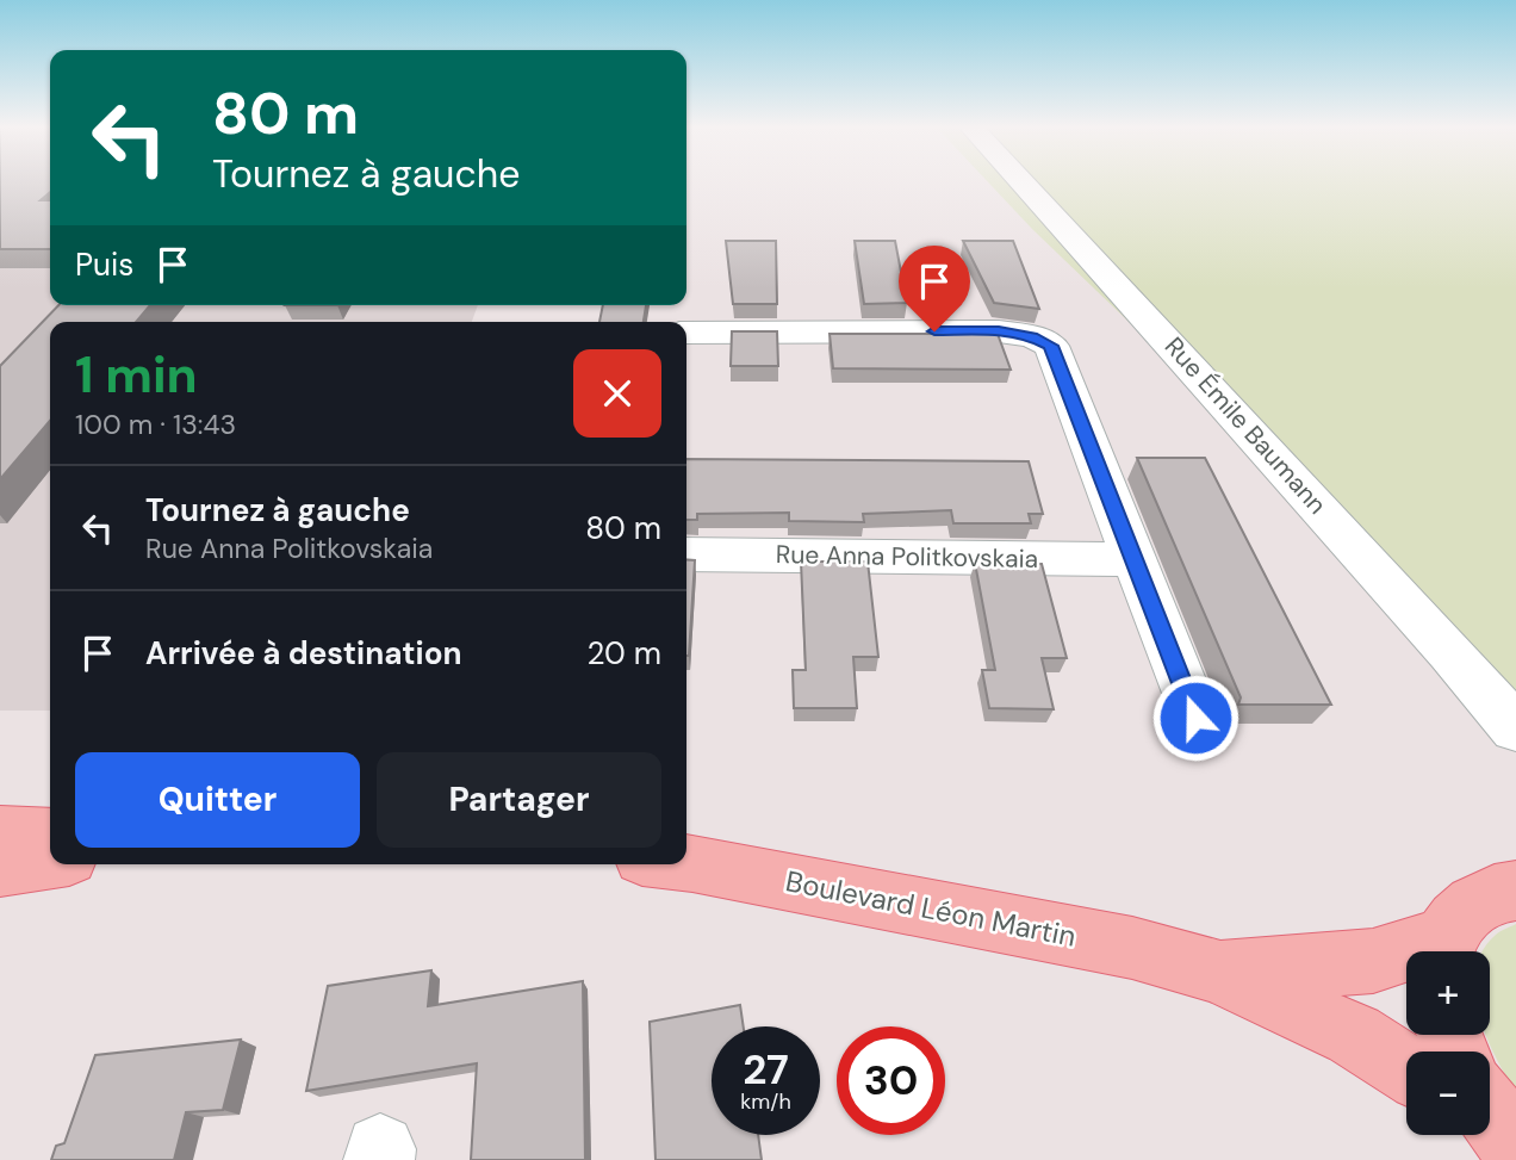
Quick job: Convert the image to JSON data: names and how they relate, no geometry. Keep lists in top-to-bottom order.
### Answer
{
  "streets": {
    "main road": ["Boulevard Léon Martin"],
    "street": ["Rue Émile Baumann", "Rue Anna Politkovskaia"]
  },
  "page": {
    "turn": ["80 m", "Tournez à gauche"],
    "then": "Puis",
    "heading": ["1 min", "100 m · 13:43"],
    "list": [
      {
        "name": "Tournez à gauche",
        "note": "Rue Anna Politkovskaia",
        "value": "80 m"
      },
      {
        "name": "Arrivée à destination",
        "value": "20 m"
      }
    ],
    "buttons": ["Quitter", "Partager"],
    "map_buttons": ["+", "−"],
    "speed": "27 km/h",
    "limit": "30"
  }
}
